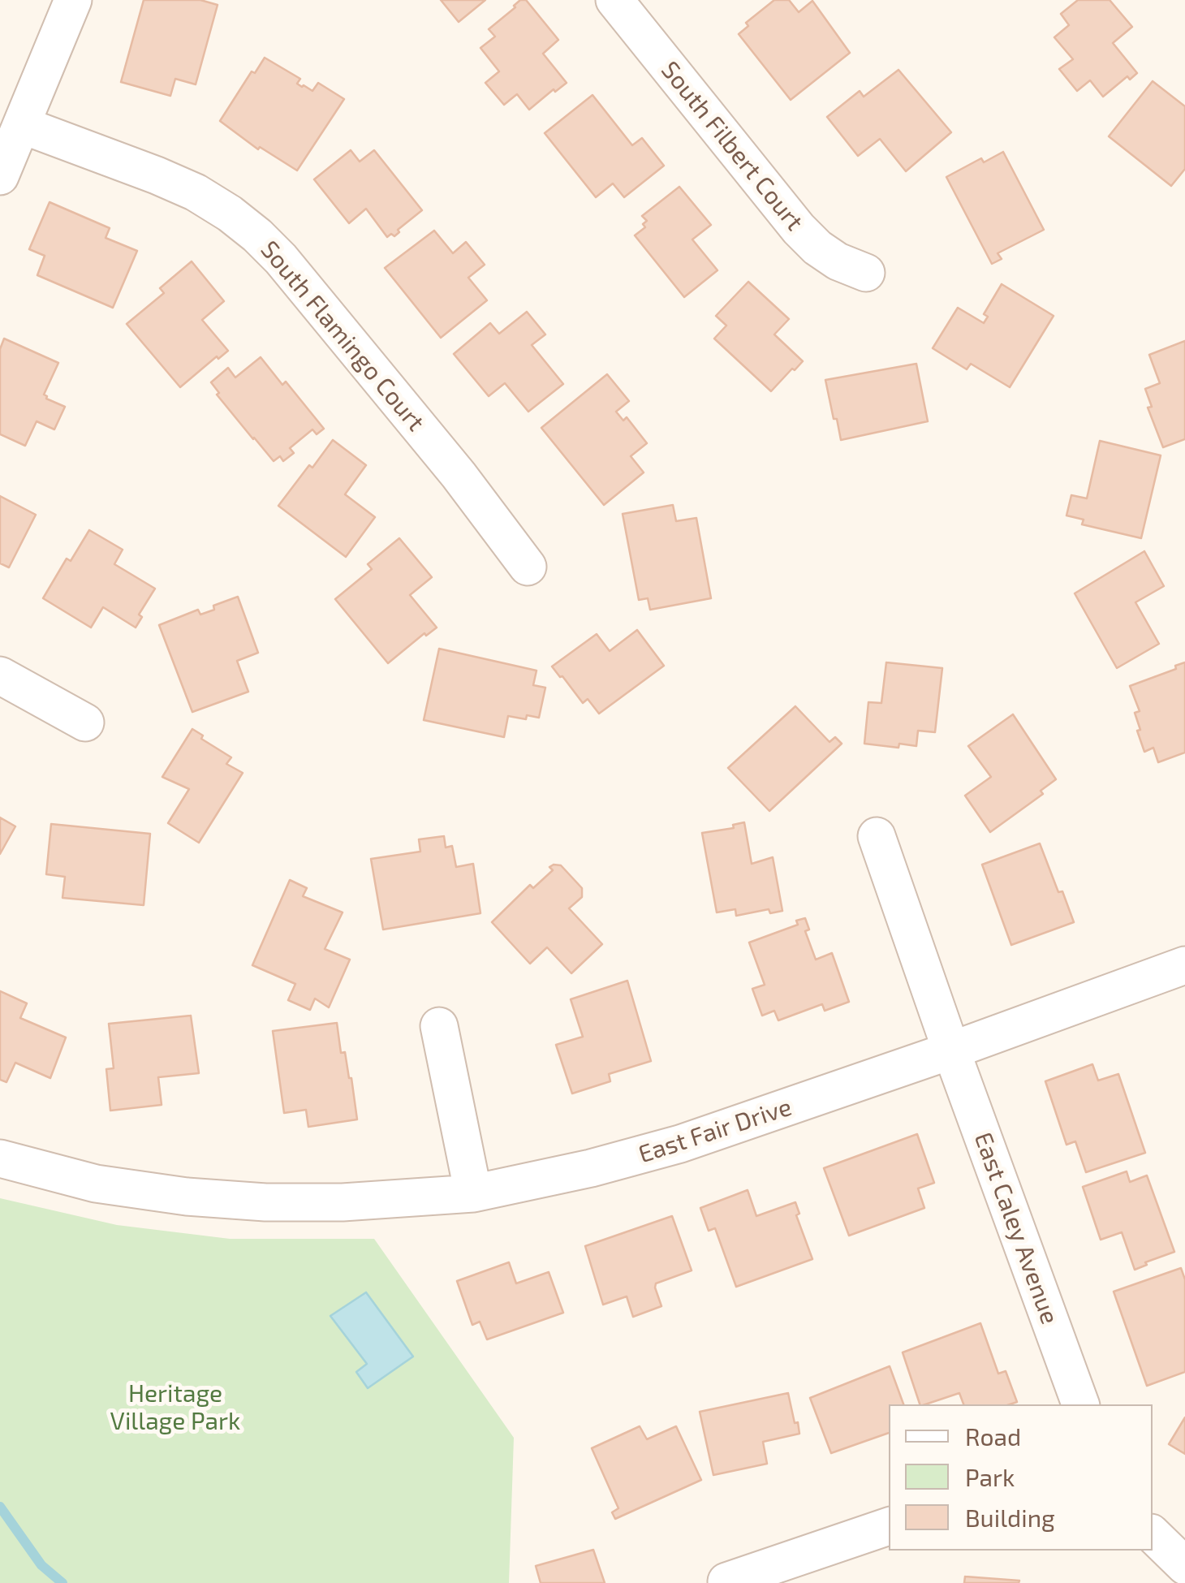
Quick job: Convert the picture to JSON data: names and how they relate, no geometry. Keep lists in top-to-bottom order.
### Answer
{
  "streets": {
    "street": [
      "South Filbert Court",
      "South Flamingo Court",
      "East Fair Drive",
      "East Caley Avenue"
    ]
  },
  "crossings": [
    ["East Fair Drive", "East Caley Avenue"]
  ],
  "parks": ["Heritage Village Park"],
  "legend": ["Road", "Park", "Building"]
}
